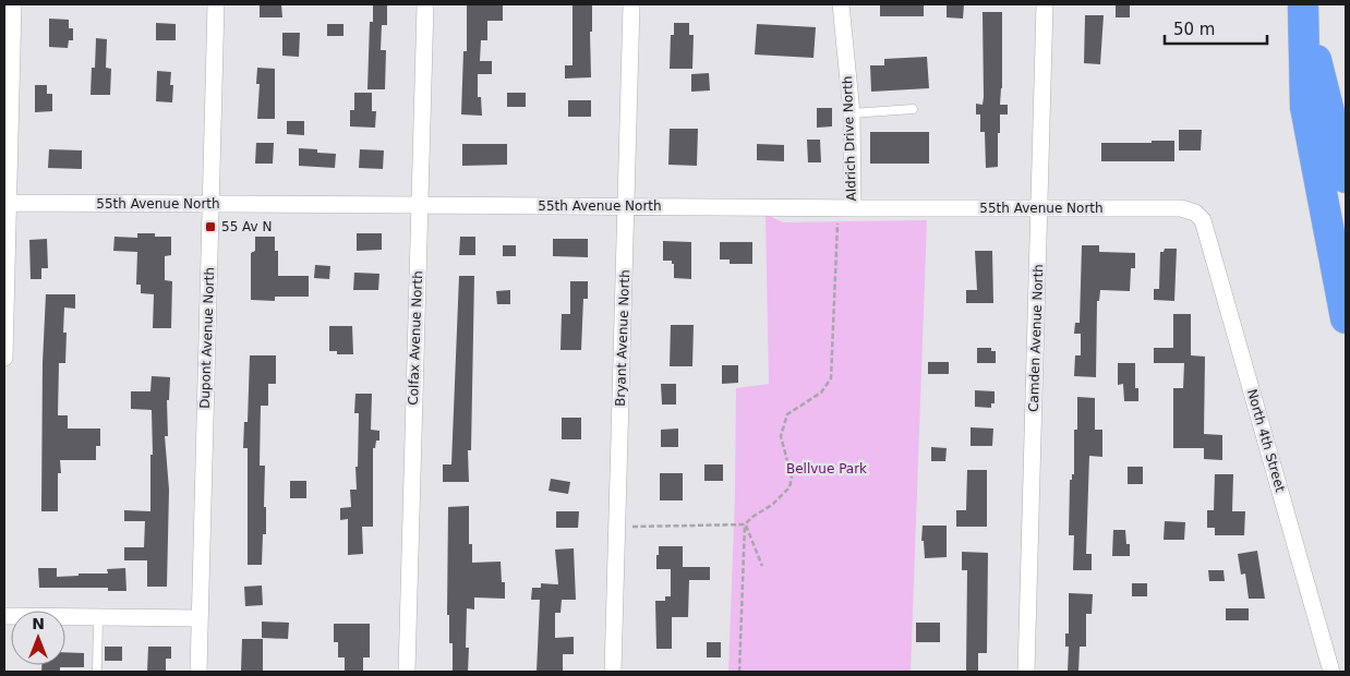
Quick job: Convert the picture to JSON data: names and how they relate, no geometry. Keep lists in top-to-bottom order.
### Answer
{
  "streets": {
    "street": [
      "Aldrich Drive North",
      "55th Avenue North",
      "Dupont Avenue North",
      "Colfax Avenue North",
      "Bryant Avenue North",
      "Camden Avenue North",
      "North 4th Street"
    ]
  },
  "crossings": [
    ["Aldrich Drive North", "55th Avenue North"],
    ["55th Avenue North", "Dupont Avenue North"],
    ["55th Avenue North", "Colfax Avenue North"],
    ["55th Avenue North", "Bryant Avenue North"],
    ["55th Avenue North", "Camden Avenue North"],
    ["55th Avenue North", "North 4th Street"]
  ],
  "parks": ["Bellvue Park"],
  "places": {
    "transit": ["55 Av N"]
  },
  "scale_bar": "50 m",
  "north": "top"
}
